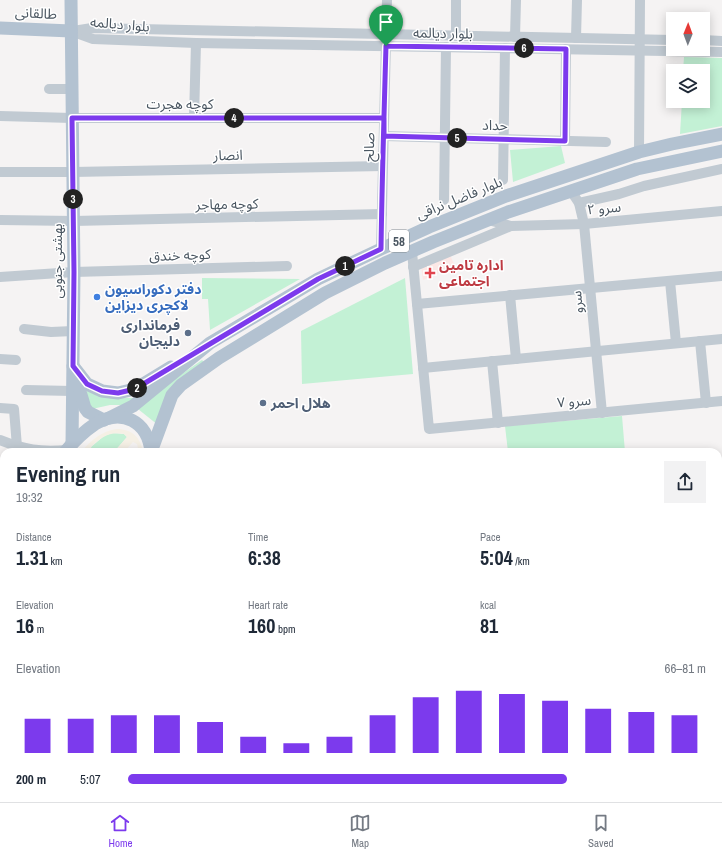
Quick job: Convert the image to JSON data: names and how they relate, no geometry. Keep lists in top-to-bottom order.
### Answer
{
  "streets": {
    "main road": [
      "طالقانی",
      "بلوار فاضل نراقی",
      "58",
      "بهشتی جنوبی"
    ],
    "street": [
      "بلوار دیالمه",
      "کوچه هجرت",
      "حداد",
      "صالح",
      "انصار",
      "کوچه مهاجر",
      "سرو ۲",
      "کوچه خندق",
      "سرو",
      "سرو ۷"
    ]
  },
  "crossings": [
    ["طالقانی", "بلوار دیالمه"],
    ["طالقانی", "بهشتی جنوبی"],
    ["بلوار دیالمه", "صالح"],
    ["بلوار دیالمه", "بهشتی جنوبی"],
    ["کوچه هجرت", "صالح"],
    ["کوچه هجرت", "بهشتی جنوبی"],
    ["حداد", "صالح"],
    ["صالح", "انصار"],
    ["صالح", "بلوار فاضل نراقی"],
    ["صالح", "کوچه مهاجر"],
    ["انصار", "بهشتی جنوبی"],
    ["کوچه مهاجر", "بهشتی جنوبی"],
    ["سرو ۲", "58"],
    ["سرو ۲", "سرو"],
    ["58", "سرو"],
    ["کوچه خندق", "بهشتی جنوبی"],
    ["سرو", "سرو ۷"]
  ],
  "places": {
    "health": ["اداره تامین اجتماعی"],
    "other": ["دفتر دکوراسیون لاکچری دیزاین", "فرمانداری دلیجان", "هلال احمر"]
  },
  "north": "top",
  "page": {
    "pins": [
      "6",
      "4",
      "5",
      "3",
      "1",
      "2"
    ],
    "heading": ["Evening run", "19:32"],
    "stats": [
      ["Distance", "1.31 km"],
      ["Time", "6:38"],
      ["Pace", "5:04 /km"],
      ["Elevation", "16 m"],
      ["Heart rate", "160 bpm"],
      ["kcal", "81"]
    ],
    "chart": ["Elevation", "66–81 m"],
    "list": [
      {
        "name": "200 m",
        "note": "5:07"
      }
    ],
    "tabs": ["Home", "Map", "Saved"]
  }
}
